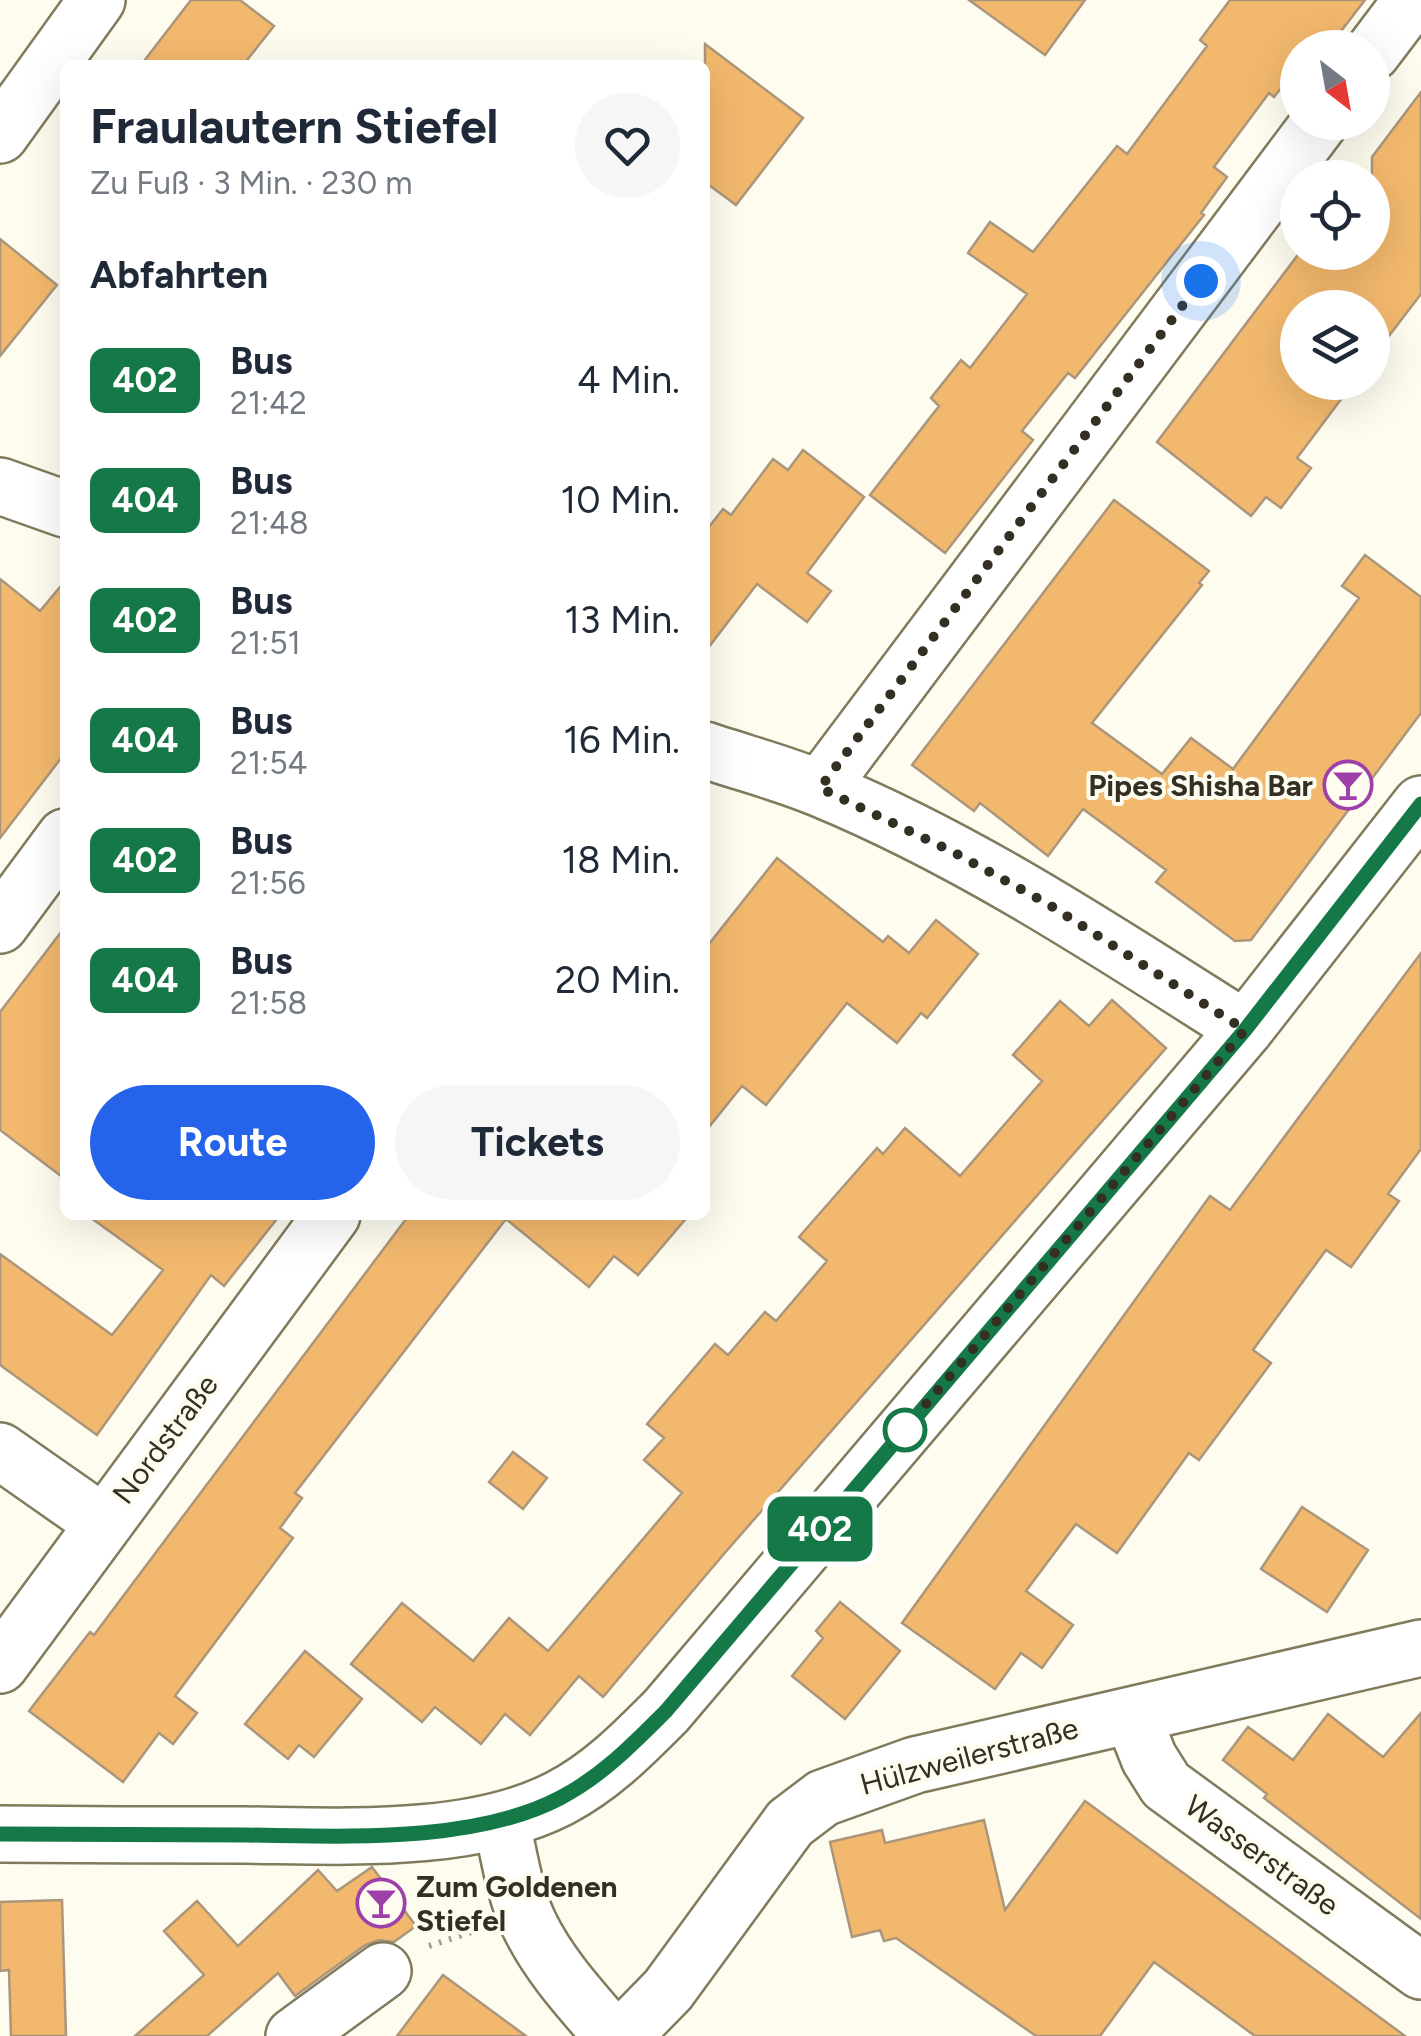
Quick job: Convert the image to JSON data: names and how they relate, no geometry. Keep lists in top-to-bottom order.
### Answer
{
  "streets": {
    "street": ["Nordstraße", "Hülzweilerstraße", "Wasserstraße"]
  },
  "crossings": [
    ["Hülzweilerstraße", "Wasserstraße"]
  ],
  "places": {
    "bar": ["Pipes Shisha Bar", "Zum Goldenen Stiefel"]
  },
  "lines": ["bus line 402"],
  "north": "bottom right",
  "page": {
    "on_map": "402",
    "heading": [
      ["Fraulautern Stiefel", "Zu Fuß · 3 Min. · 230 m"],
      "Abfahrten"
    ],
    "list": [
      {
        "mark": "402",
        "name": "Bus",
        "note": "21:42",
        "value": "4 Min."
      },
      {
        "mark": "404",
        "name": "Bus",
        "note": "21:48",
        "value": "10 Min."
      },
      {
        "mark": "402",
        "name": "Bus",
        "note": "21:51",
        "value": "13 Min."
      },
      {
        "mark": "404",
        "name": "Bus",
        "note": "21:54",
        "value": "16 Min."
      },
      {
        "mark": "402",
        "name": "Bus",
        "note": "21:56",
        "value": "18 Min."
      },
      {
        "mark": "404",
        "name": "Bus",
        "note": "21:58",
        "value": "20 Min."
      }
    ],
    "buttons": ["Route", "Tickets"]
  }
}
